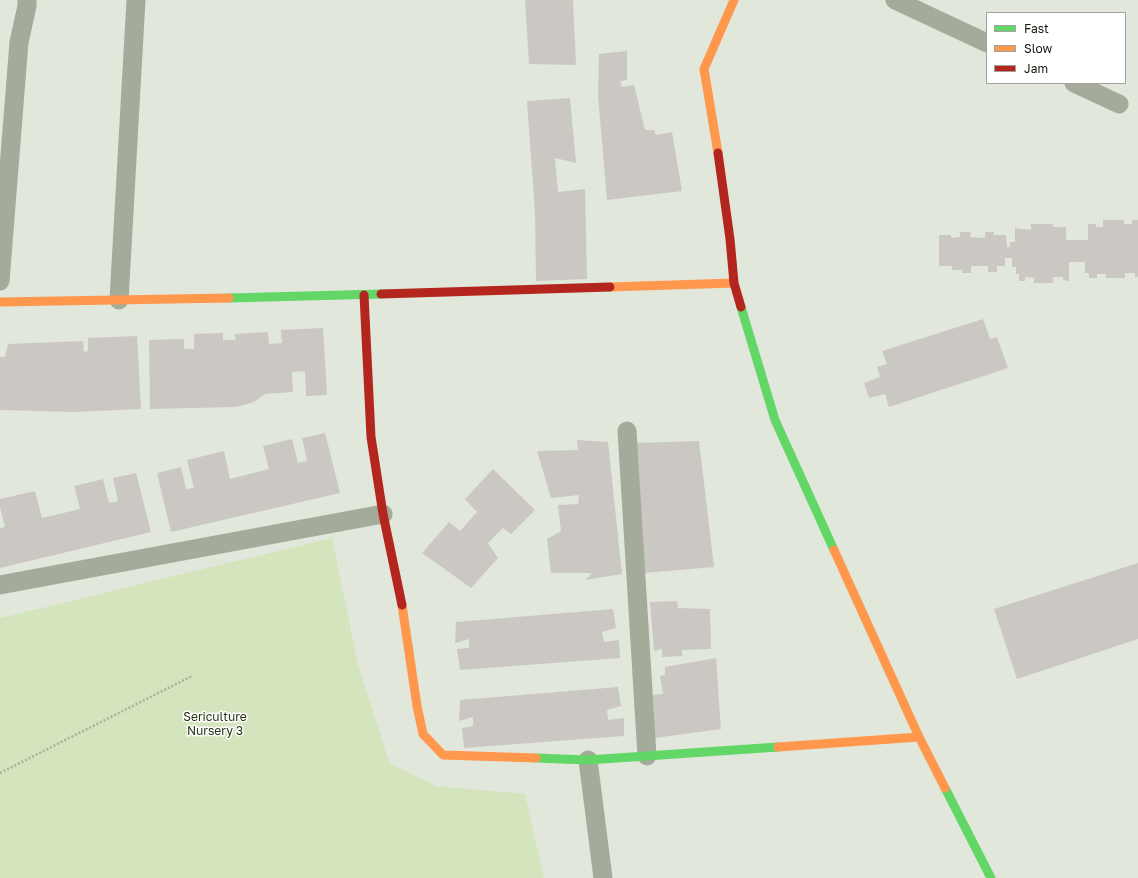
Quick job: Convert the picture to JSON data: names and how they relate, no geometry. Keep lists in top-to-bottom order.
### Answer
{
  "parks": ["Sericulture Nursery 3"],
  "legend": ["Fast", "Slow", "Jam"]
}
